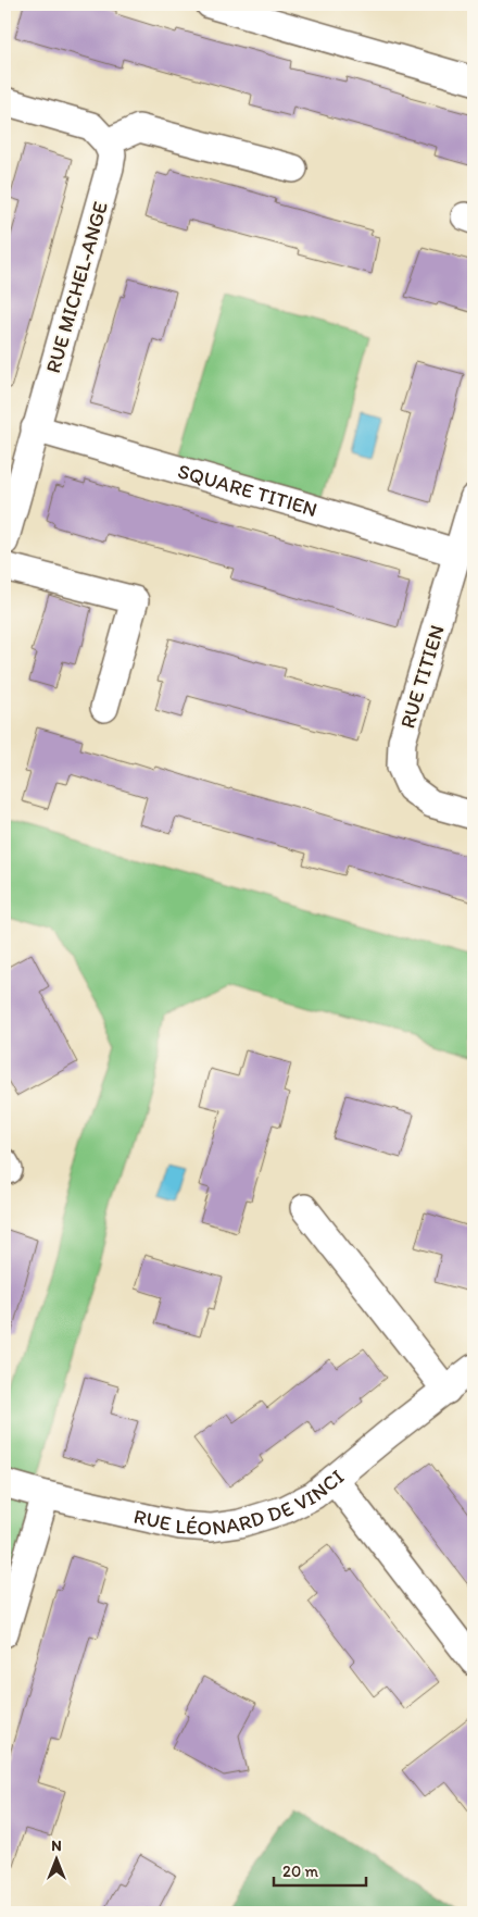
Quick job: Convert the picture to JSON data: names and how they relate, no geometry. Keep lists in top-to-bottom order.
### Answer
{
  "streets": {
    "street": [
      "RUE MICHEL-ANGE",
      "SQUARE TITIEN",
      "RUE TITIEN",
      "RUE LÉONARD DE VINCI"
    ]
  },
  "crossings": [
    ["RUE MICHEL-ANGE", "SQUARE TITIEN"],
    ["SQUARE TITIEN", "RUE TITIEN"]
  ],
  "scale_bar": "20 m",
  "north": "top"
}
